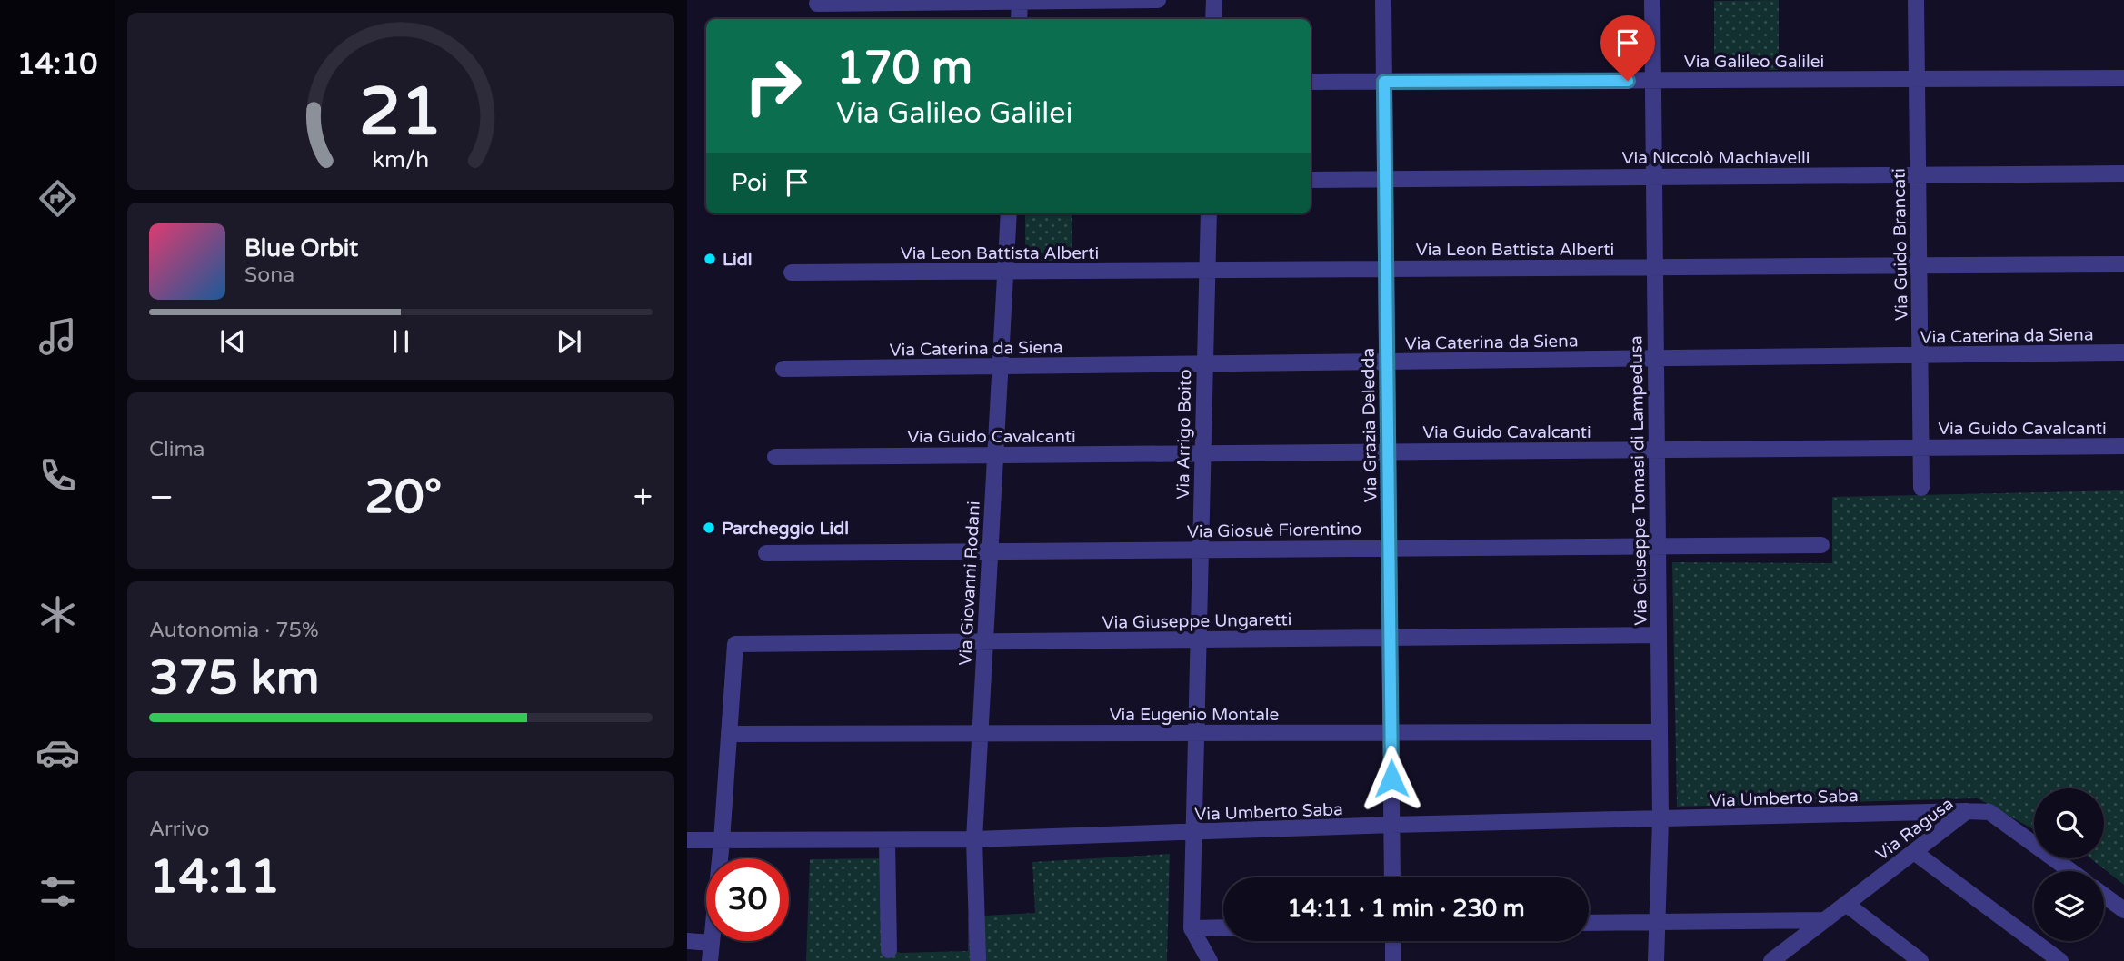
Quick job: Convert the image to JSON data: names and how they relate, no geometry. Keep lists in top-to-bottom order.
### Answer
{
  "streets": {
    "street": [
      "Via Galileo Galilei",
      "Via Niccolò Machiavelli",
      "Via Guido Brancati",
      "Via Leon Battista Alberti",
      "Via Caterina da Siena",
      "Via Grazia Deledda",
      "Via Guido Cavalcanti",
      "Via Arrigo Boito",
      "Via Giuseppe Tomasi di Lampedusa",
      "Via Giosuè Fiorentino",
      "Via Giovanni Rodani",
      "Via Giuseppe Ungaretti",
      "Via Eugenio Montale",
      "Via Umberto Saba",
      "Via Ragusa"
    ]
  },
  "crossings": [
    ["Via Galileo Galilei", "Via Guido Brancati"],
    ["Via Galileo Galilei", "Via Grazia Deledda"],
    ["Via Galileo Galilei", "Via Giuseppe Tomasi di Lampedusa"],
    ["Via Niccolò Machiavelli", "Via Guido Brancati"],
    ["Via Niccolò Machiavelli", "Via Grazia Deledda"],
    ["Via Niccolò Machiavelli", "Via Giuseppe Tomasi di Lampedusa"],
    ["Via Guido Brancati", "Via Leon Battista Alberti"],
    ["Via Guido Brancati", "Via Caterina da Siena"],
    ["Via Guido Brancati", "Via Guido Cavalcanti"],
    ["Via Leon Battista Alberti", "Via Grazia Deledda"],
    ["Via Leon Battista Alberti", "Via Arrigo Boito"],
    ["Via Leon Battista Alberti", "Via Giuseppe Tomasi di Lampedusa"],
    ["Via Leon Battista Alberti", "Via Giovanni Rodani"],
    ["Via Caterina da Siena", "Via Grazia Deledda"],
    ["Via Caterina da Siena", "Via Arrigo Boito"],
    ["Via Caterina da Siena", "Via Giuseppe Tomasi di Lampedusa"],
    ["Via Caterina da Siena", "Via Giovanni Rodani"],
    ["Via Grazia Deledda", "Via Guido Cavalcanti"],
    ["Via Grazia Deledda", "Via Giosuè Fiorentino"],
    ["Via Grazia Deledda", "Via Giuseppe Ungaretti"],
    ["Via Grazia Deledda", "Via Eugenio Montale"],
    ["Via Grazia Deledda", "Via Umberto Saba"],
    ["Via Guido Cavalcanti", "Via Arrigo Boito"],
    ["Via Guido Cavalcanti", "Via Giuseppe Tomasi di Lampedusa"],
    ["Via Guido Cavalcanti", "Via Giovanni Rodani"],
    ["Via Arrigo Boito", "Via Giosuè Fiorentino"],
    ["Via Arrigo Boito", "Via Giuseppe Ungaretti"],
    ["Via Arrigo Boito", "Via Eugenio Montale"],
    ["Via Arrigo Boito", "Via Umberto Saba"],
    ["Via Giuseppe Tomasi di Lampedusa", "Via Giosuè Fiorentino"],
    ["Via Giuseppe Tomasi di Lampedusa", "Via Giuseppe Ungaretti"],
    ["Via Giuseppe Tomasi di Lampedusa", "Via Eugenio Montale"],
    ["Via Giuseppe Tomasi di Lampedusa", "Via Umberto Saba"],
    ["Via Giosuè Fiorentino", "Via Giovanni Rodani"],
    ["Via Giovanni Rodani", "Via Giuseppe Ungaretti"],
    ["Via Giovanni Rodani", "Via Eugenio Montale"],
    ["Via Giovanni Rodani", "Via Umberto Saba"],
    ["Via Giuseppe Ungaretti", "Via Eugenio Montale"],
    ["Via Umberto Saba", "Via Ragusa"]
  ],
  "places": ["Lidl", "Parcheggio Lidl"],
  "page": {
    "tabs": "14:10",
    "turn": ["170 m", "Via Galileo Galilei"],
    "then": "Poi",
    "song": ["Blue Orbit", "Sona"],
    "tile": [
      "Clima",
      ["Autonomia · 75%", "375 km"],
      ["Arrivo", "14:11"]
    ],
    "heat": ["−", "20°", "+"],
    "limit": "30",
    "trip": "14:11 · 1 min · 230 m",
    "gauge": ["21", "km/h"]
  }
}
